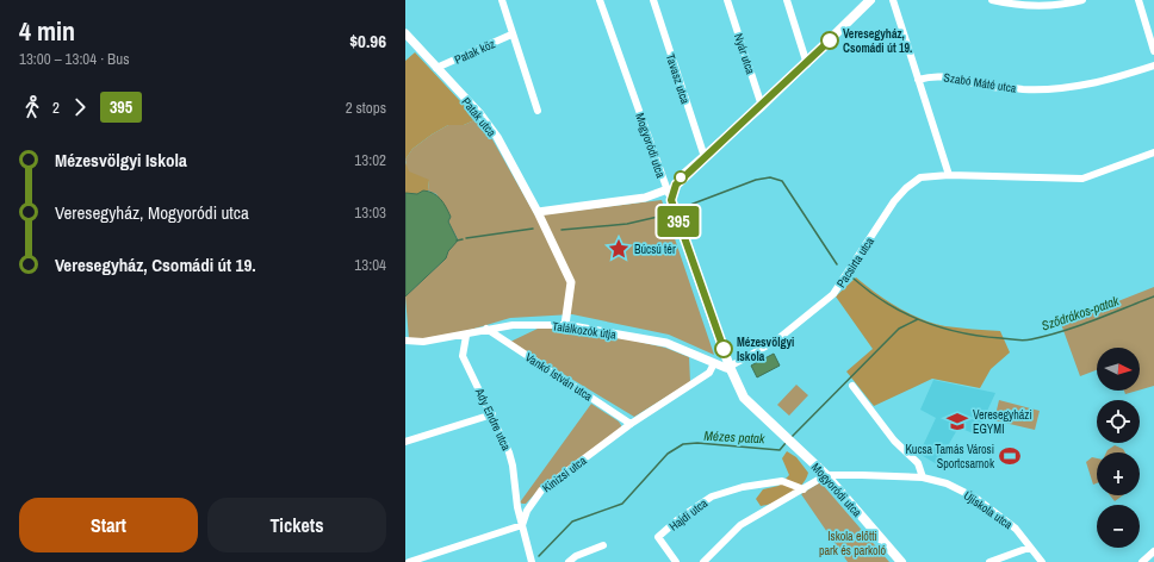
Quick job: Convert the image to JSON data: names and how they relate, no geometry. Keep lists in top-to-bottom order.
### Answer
{
  "streets": {
    "main road": ["Mogyoródi utca"],
    "street": [
      "Patak köz",
      "Nyár utca",
      "Tavasz utca",
      "Szabó Máté utca",
      "Patak utca",
      "Pacsirta utca",
      "Találkozók útja",
      "Vankó István utca",
      "Ady Endre utca",
      "Kinizsi utca",
      "Újiskola utca",
      "Hajdi utca"
    ]
  },
  "crossings": [
    ["Patak köz", "Patak utca"],
    ["Patak utca", "Találkozók útja"],
    ["Mogyoródi utca", "Pacsirta utca"],
    ["Mogyoródi utca", "Találkozók útja"],
    ["Mogyoródi utca", "Újiskola utca"],
    ["Pacsirta utca", "Találkozók útja"],
    ["Találkozók útja", "Vankó István utca"],
    ["Találkozók útja", "Ady Endre utca"],
    ["Találkozók útja", "Kinizsi utca"],
    ["Vankó István utca", "Kinizsi utca"],
    ["Ady Endre utca", "Kinizsi utca"]
  ],
  "water": ["Sződrákos-patak", "Mézes patak"],
  "parks": ["Iskola előtti park és parkoló"],
  "places": {
    "other": ["Veresegyház, Csomádi út 19.", "Mézesvölgyi Iskola"],
    "place": ["Búcsú tér"],
    "school or university": ["Veresegyházi EGYMI"],
    "sports": ["Kucsa Tamás Városi Sportcsarnok"]
  },
  "lines": ["bus line 395"],
  "north": "right",
  "page": {
    "heading": ["4 min", "13:00 – 13:04 · Bus", "$0.96"],
    "on_map": "395",
    "legs": ["2", "395", "2 stops"],
    "list": [
      {
        "name": "Mézesvölgyi Iskola",
        "value": "13:02"
      },
      {
        "name": "Veresegyház, Mogyoródi utca",
        "value": "13:03"
      },
      {
        "name": "Veresegyház, Csomádi út 19.",
        "value": "13:04"
      }
    ],
    "map_buttons": ["+", "−"],
    "buttons": ["Start", "Tickets"]
  }
}
